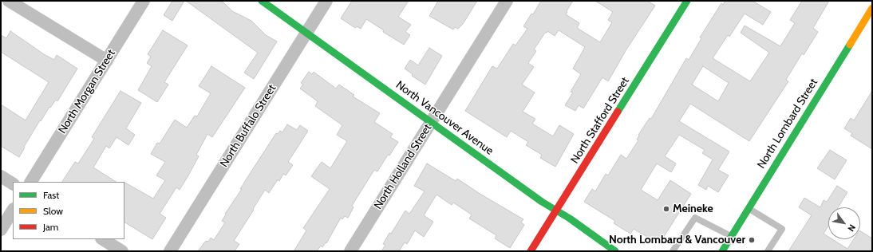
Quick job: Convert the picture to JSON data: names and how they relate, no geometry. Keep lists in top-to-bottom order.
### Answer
{
  "streets": {
    "street": [
      "North Morgan Street",
      "North Vancouver Avenue",
      "North Stafford Street",
      "North Lombard Street",
      "North Buffalo Street",
      "North Holland Street"
    ]
  },
  "crossings": [
    ["North Vancouver Avenue", "North Stafford Street"],
    ["North Vancouver Avenue", "North Buffalo Street"],
    ["North Vancouver Avenue", "North Holland Street"]
  ],
  "places": ["Meineke", "North Lombard & Vancouver"],
  "legend": ["Fast", "Slow", "Jam"],
  "north": "bottom right"
}
